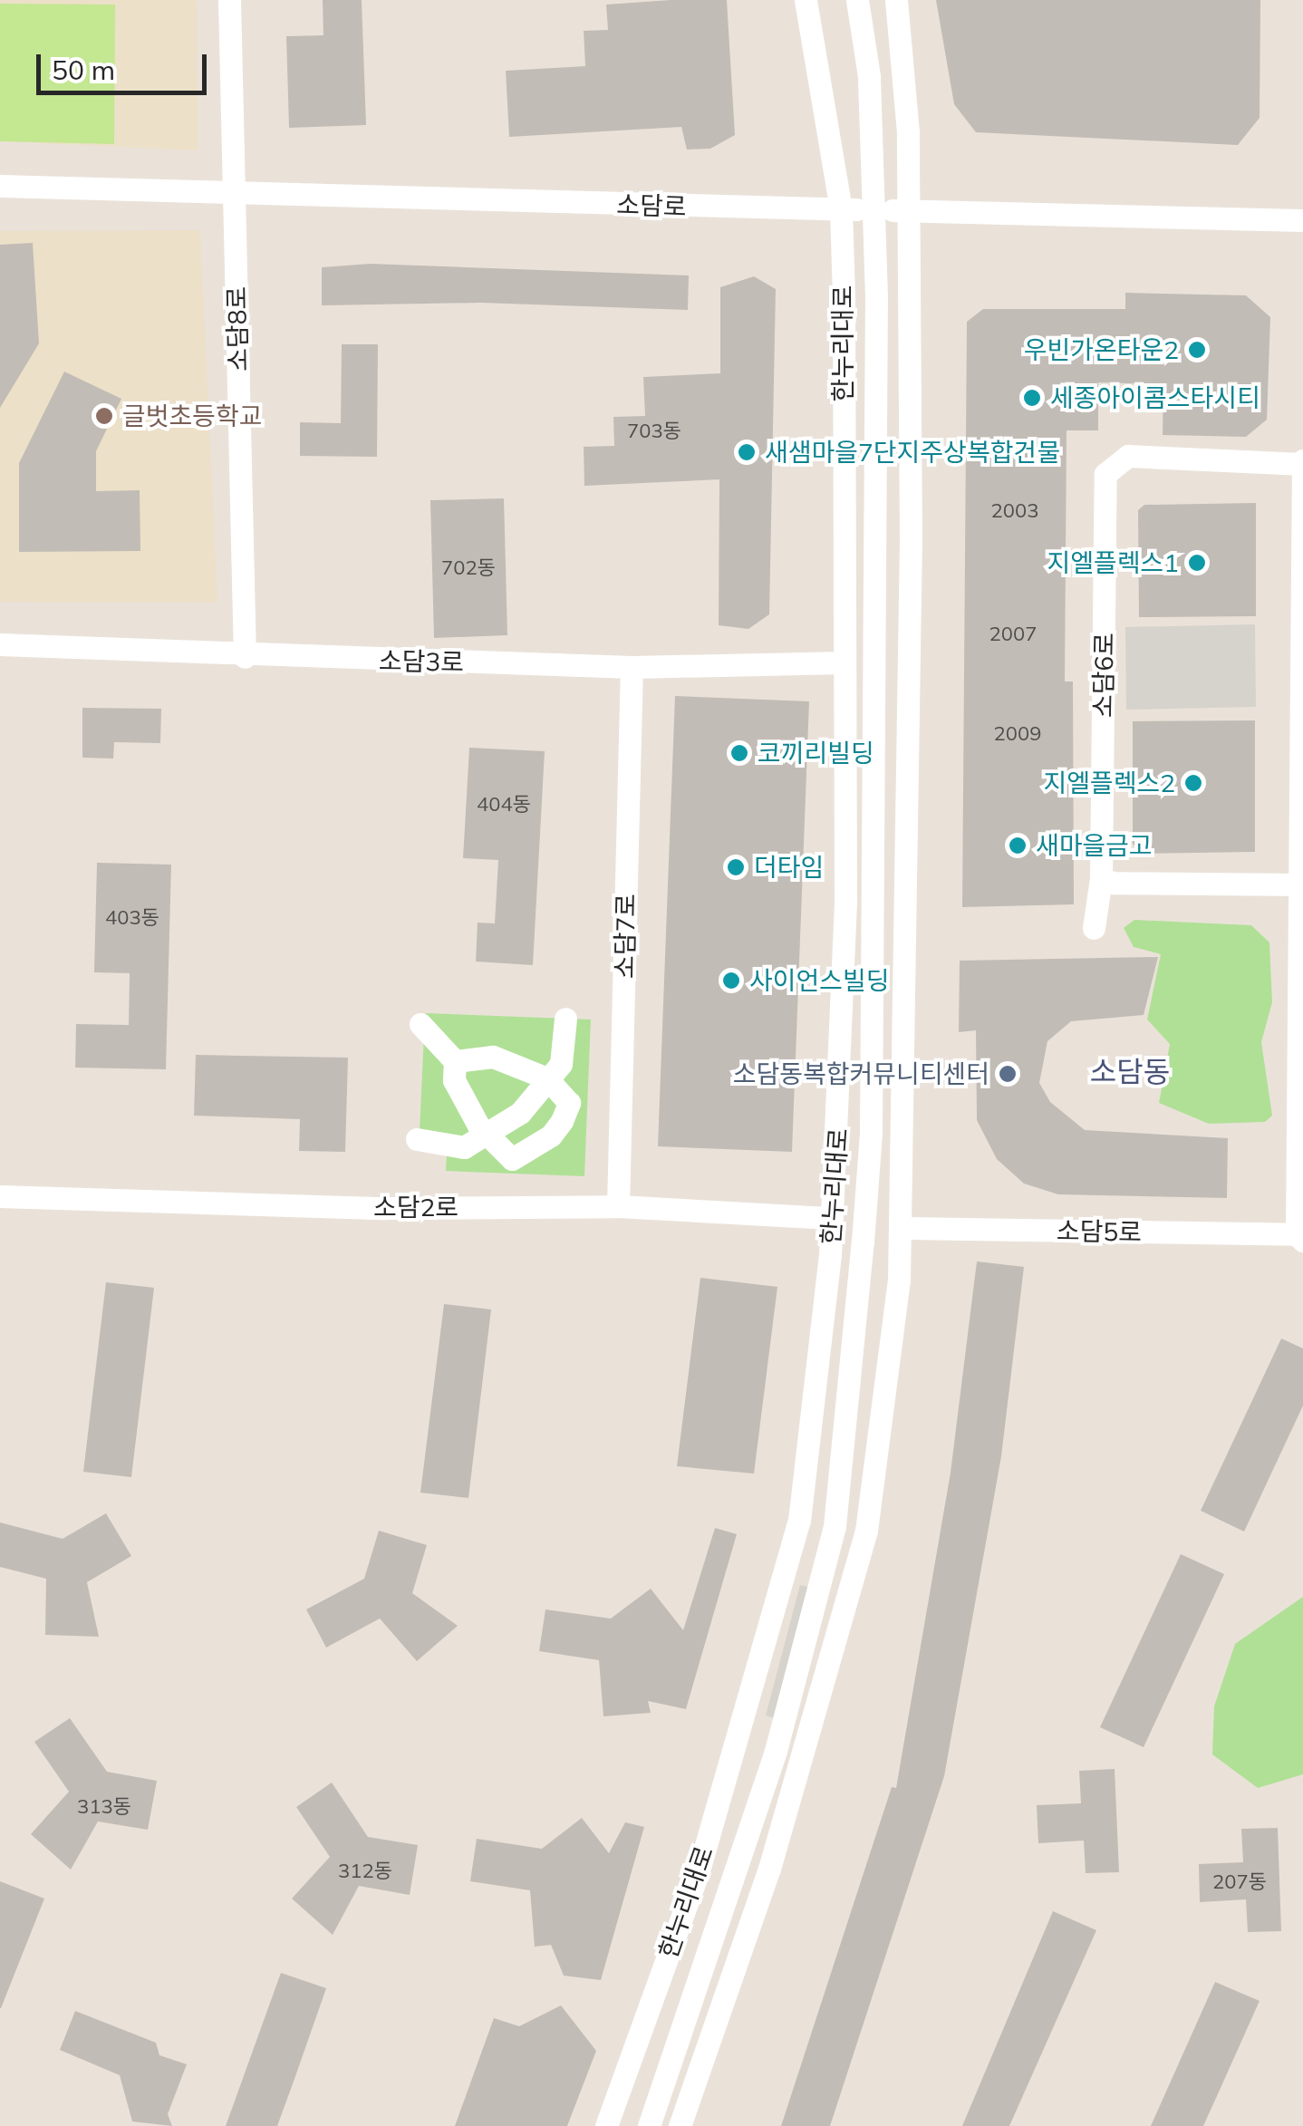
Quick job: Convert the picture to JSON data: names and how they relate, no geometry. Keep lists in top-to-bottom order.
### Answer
{
  "streets": {
    "street": [
      "소담로",
      "소담8로",
      "한누리대로",
      "소담3로",
      "소담6로",
      "소담7로",
      "소담2로",
      "소담5로"
    ]
  },
  "crossings": [
    ["소담로", "소담8로"],
    ["소담로", "한누리대로"],
    ["소담8로", "소담3로"],
    ["한누리대로", "소담3로"],
    ["한누리대로", "소담2로"],
    ["소담3로", "소담7로"],
    ["소담7로", "소담2로"]
  ],
  "districts": ["소담동"],
  "places": [
    "우빈가온타운2",
    "세종아이콤스타시티",
    "글벗초등학교",
    "새샘마을7단지주상복합건물",
    "지엘플렉스1",
    "코끼리빌딩",
    "지엘플렉스2",
    "새마을금고",
    "더타임",
    "사이언스빌딩",
    "소담동복합커뮤니티센터"
  ],
  "house_numbers": [
    "703동",
    "2003",
    "702동",
    "2007",
    "2009",
    "404동",
    "403동",
    "313동",
    "312동",
    "207동"
  ],
  "scale_bar": "50 m"
}
